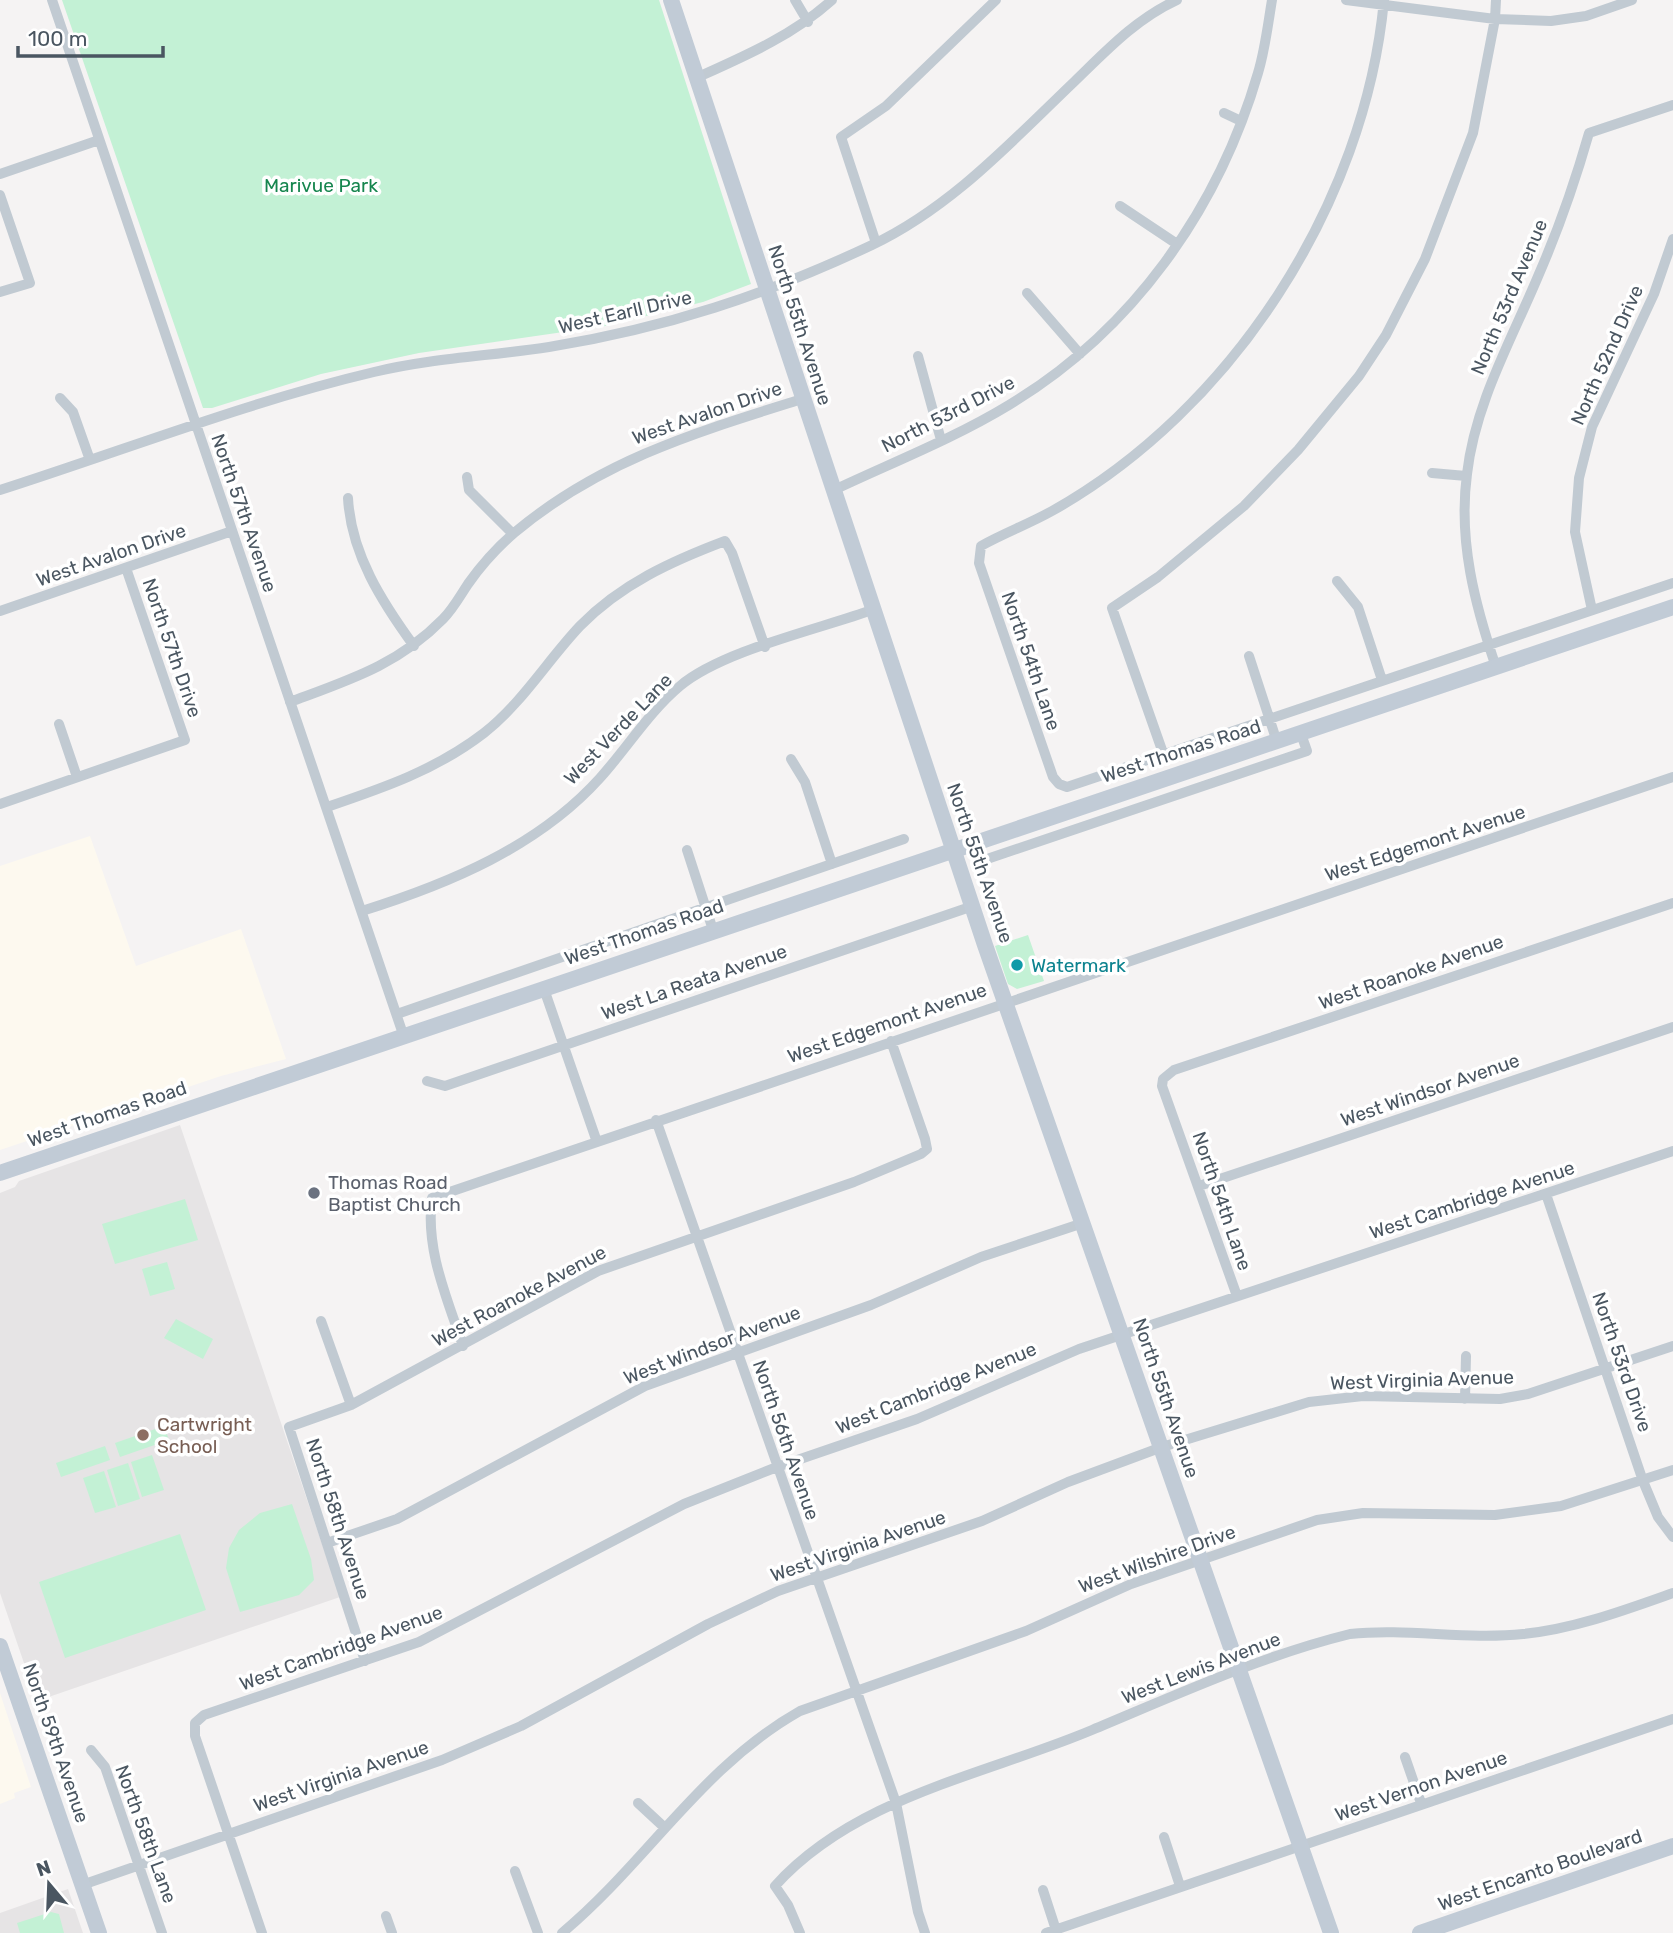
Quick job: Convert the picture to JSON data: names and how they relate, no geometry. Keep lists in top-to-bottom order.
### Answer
{
  "streets": {
    "street": [
      "North 53rd Avenue",
      "West Earll Drive",
      "North 55th Avenue",
      "North 52nd Drive",
      "West Avalon Drive",
      "North 53rd Drive",
      "North 57th Avenue",
      "North 57th Drive",
      "North 54th Lane",
      "West Verde Lane",
      "West Thomas Road",
      "West Edgemont Avenue",
      "West Roanoke Avenue",
      "West La Reata Avenue",
      "West Windsor Avenue",
      "West Cambridge Avenue",
      "West Virginia Avenue",
      "North 56th Avenue",
      "North 58th Avenue",
      "West Wilshire Drive",
      "West Lewis Avenue",
      "North 59th Avenue",
      "West Vernon Avenue",
      "North 58th Lane",
      "West Encanto Boulevard"
    ]
  },
  "crossings": [
    ["North 53rd Avenue", "West Thomas Road"],
    ["West Earll Drive", "North 55th Avenue"],
    ["West Earll Drive", "North 57th Avenue"],
    ["North 55th Avenue", "West Avalon Drive"],
    ["North 55th Avenue", "North 53rd Drive"],
    ["North 55th Avenue", "West Verde Lane"],
    ["North 55th Avenue", "West Thomas Road"],
    ["North 55th Avenue", "West Edgemont Avenue"],
    ["North 55th Avenue", "West La Reata Avenue"],
    ["North 55th Avenue", "West Windsor Avenue"],
    ["North 55th Avenue", "West Cambridge Avenue"],
    ["North 55th Avenue", "West Virginia Avenue"],
    ["North 55th Avenue", "West Wilshire Drive"],
    ["North 55th Avenue", "West Lewis Avenue"],
    ["North 55th Avenue", "West Vernon Avenue"],
    ["North 52nd Drive", "West Thomas Road"],
    ["West Avalon Drive", "North 57th Avenue"],
    ["West Avalon Drive", "North 57th Drive"],
    ["North 53rd Drive", "West Cambridge Avenue"],
    ["North 53rd Drive", "West Virginia Avenue"],
    ["North 53rd Drive", "West Wilshire Drive"],
    ["North 57th Avenue", "West Verde Lane"],
    ["North 57th Avenue", "West Thomas Road"],
    ["North 54th Lane", "West Thomas Road"],
    ["North 54th Lane", "West Roanoke Avenue"],
    ["North 54th Lane", "West Windsor Avenue"],
    ["North 54th Lane", "West Cambridge Avenue"],
    ["West Edgemont Avenue", "West Roanoke Avenue"],
    ["West Edgemont Avenue", "North 56th Avenue"],
    ["West Roanoke Avenue", "North 56th Avenue"],
    ["West Roanoke Avenue", "North 58th Avenue"],
    ["West Windsor Avenue", "North 56th Avenue"],
    ["West Windsor Avenue", "North 58th Avenue"],
    ["West Cambridge Avenue", "West Virginia Avenue"],
    ["West Cambridge Avenue", "North 56th Avenue"],
    ["West Cambridge Avenue", "North 58th Avenue"],
    ["West Virginia Avenue", "North 56th Avenue"],
    ["West Virginia Avenue", "North 59th Avenue"],
    ["West Virginia Avenue", "North 58th Lane"],
    ["North 56th Avenue", "West Wilshire Drive"],
    ["North 56th Avenue", "West Lewis Avenue"]
  ],
  "parks": ["Marivue Park"],
  "places": ["Watermark", "Thomas Road Baptist Church", "Cartwright School"],
  "scale_bar": "100 m",
  "north": "top"
}
